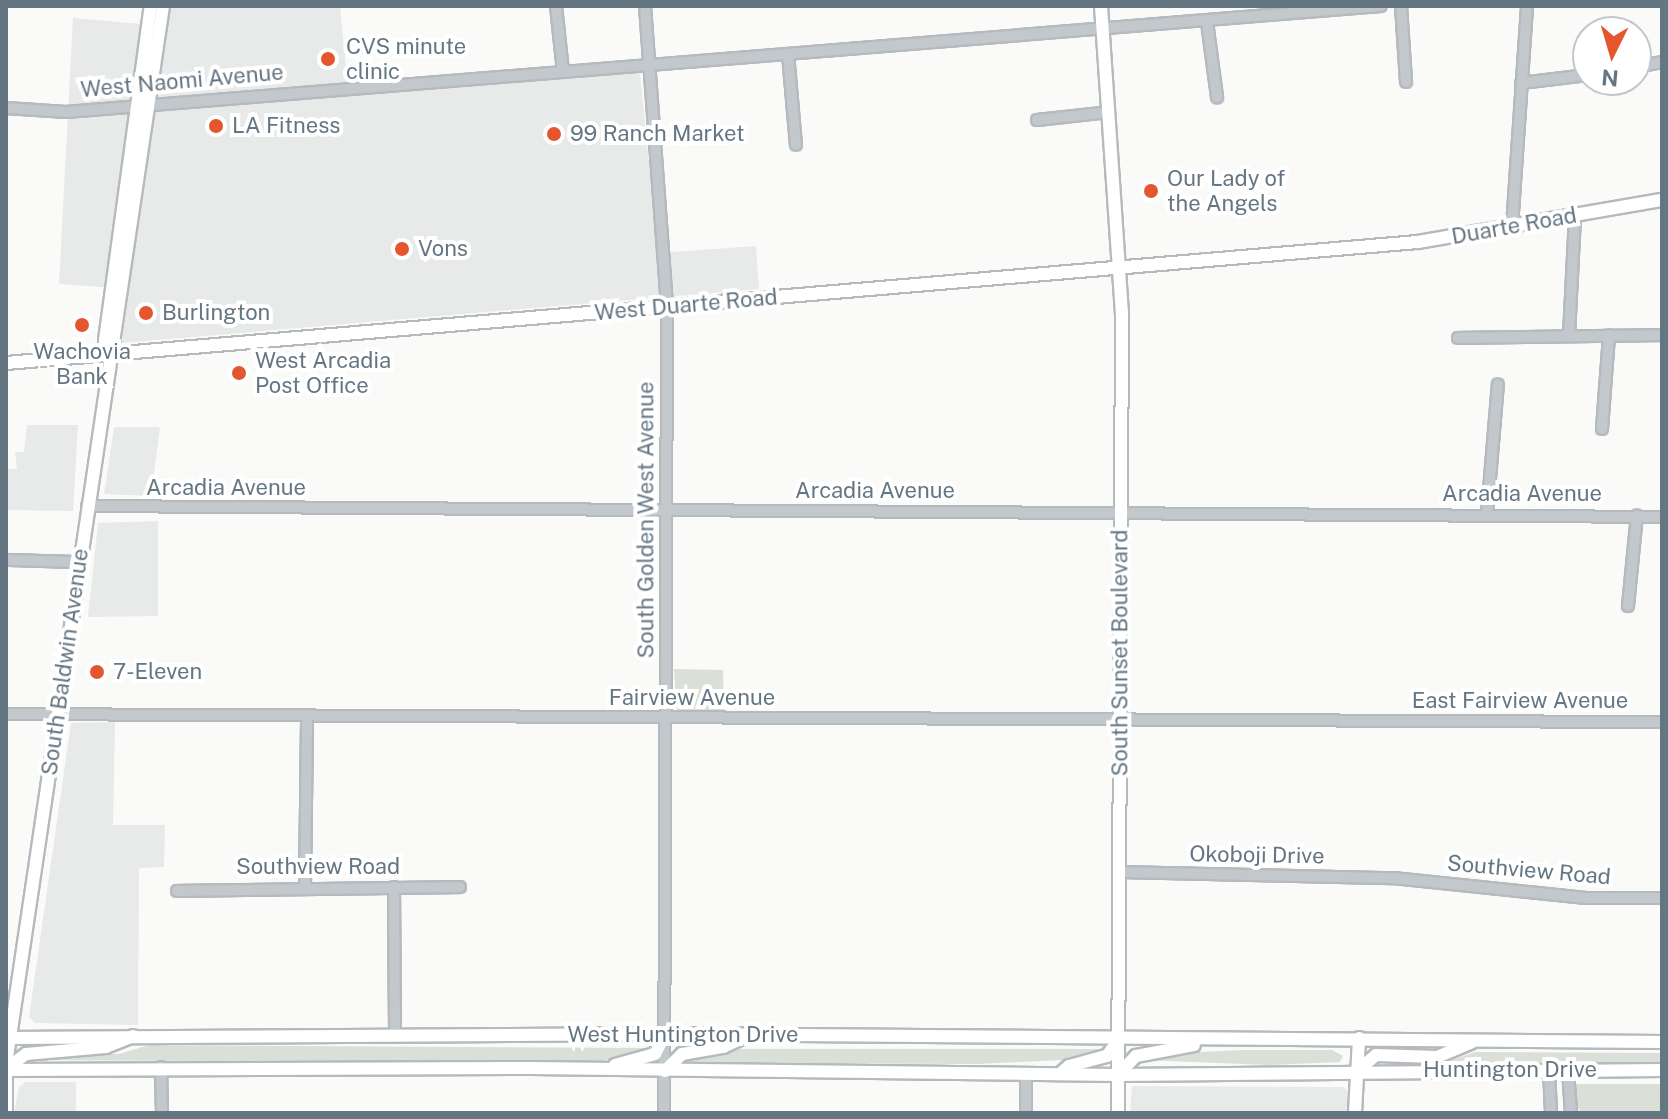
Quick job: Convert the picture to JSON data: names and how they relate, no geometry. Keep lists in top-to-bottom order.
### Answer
{
  "streets": {
    "main road": [
      "Duarte Road",
      "West Duarte Road",
      "South Sunset Boulevard",
      "South Baldwin Avenue",
      "West Huntington Drive",
      "Huntington Drive"
    ],
    "street": [
      "West Naomi Avenue",
      "Arcadia Avenue",
      "South Golden West Avenue",
      "Fairview Avenue",
      "East Fairview Avenue",
      "Okoboji Drive",
      "Southview Road"
    ]
  },
  "crossings": [
    ["West Naomi Avenue", "South Golden West Avenue"],
    ["West Naomi Avenue", "South Sunset Boulevard"],
    ["West Naomi Avenue", "South Baldwin Avenue"],
    ["Duarte Road", "West Duarte Road"],
    ["West Duarte Road", "South Golden West Avenue"],
    ["West Duarte Road", "South Sunset Boulevard"],
    ["West Duarte Road", "South Baldwin Avenue"],
    ["Arcadia Avenue", "South Golden West Avenue"],
    ["Arcadia Avenue", "South Sunset Boulevard"],
    ["Arcadia Avenue", "South Baldwin Avenue"],
    ["South Golden West Avenue", "Fairview Avenue"],
    ["South Golden West Avenue", "West Huntington Drive"],
    ["South Sunset Boulevard", "Fairview Avenue"],
    ["South Sunset Boulevard", "Okoboji Drive"],
    ["South Sunset Boulevard", "West Huntington Drive"],
    ["South Baldwin Avenue", "Fairview Avenue"],
    ["South Baldwin Avenue", "West Huntington Drive"],
    ["Fairview Avenue", "East Fairview Avenue"],
    ["Okoboji Drive", "Southview Road"],
    ["West Huntington Drive", "Huntington Drive"]
  ],
  "places": [
    "CVS minute clinic",
    "LA Fitness",
    "99 Ranch Market",
    "Our Lady of the Angels",
    "Vons",
    "Burlington",
    "Wachovia Bank",
    "West Arcadia Post Office",
    "7-Eleven"
  ],
  "north": "bottom"
}
